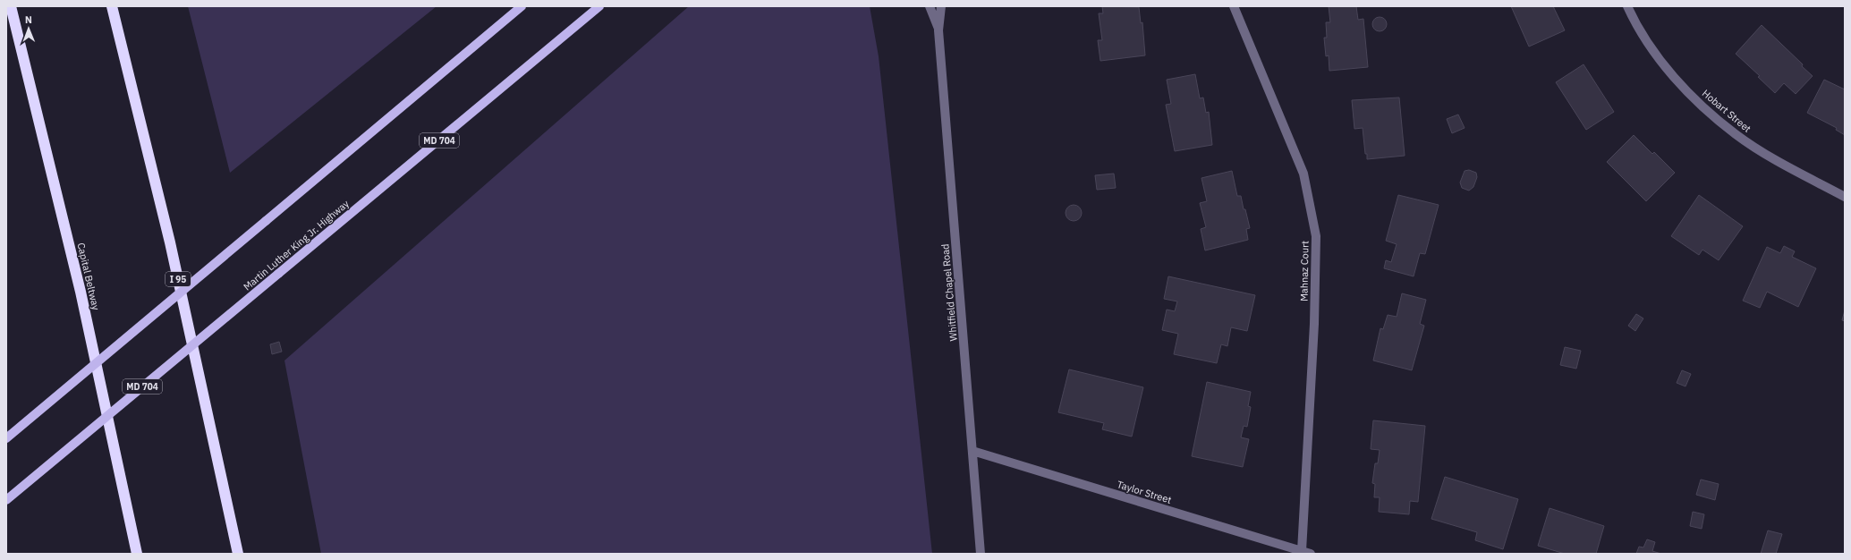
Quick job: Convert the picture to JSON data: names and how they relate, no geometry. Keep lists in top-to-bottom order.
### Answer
{
  "streets": {
    "highway": ["Capital Beltway", "I 95"],
    "main road": ["MD 704", "Martin Luther King Jr. Highway"],
    "street": [
      "Hobart Street",
      "Mahnaz Court",
      "Whitfield Chapel Road",
      "Taylor Street"
    ]
  },
  "crossings": [
    ["Mahnaz Court", "Taylor Street"],
    ["Whitfield Chapel Road", "Taylor Street"]
  ],
  "north": "top"
}
